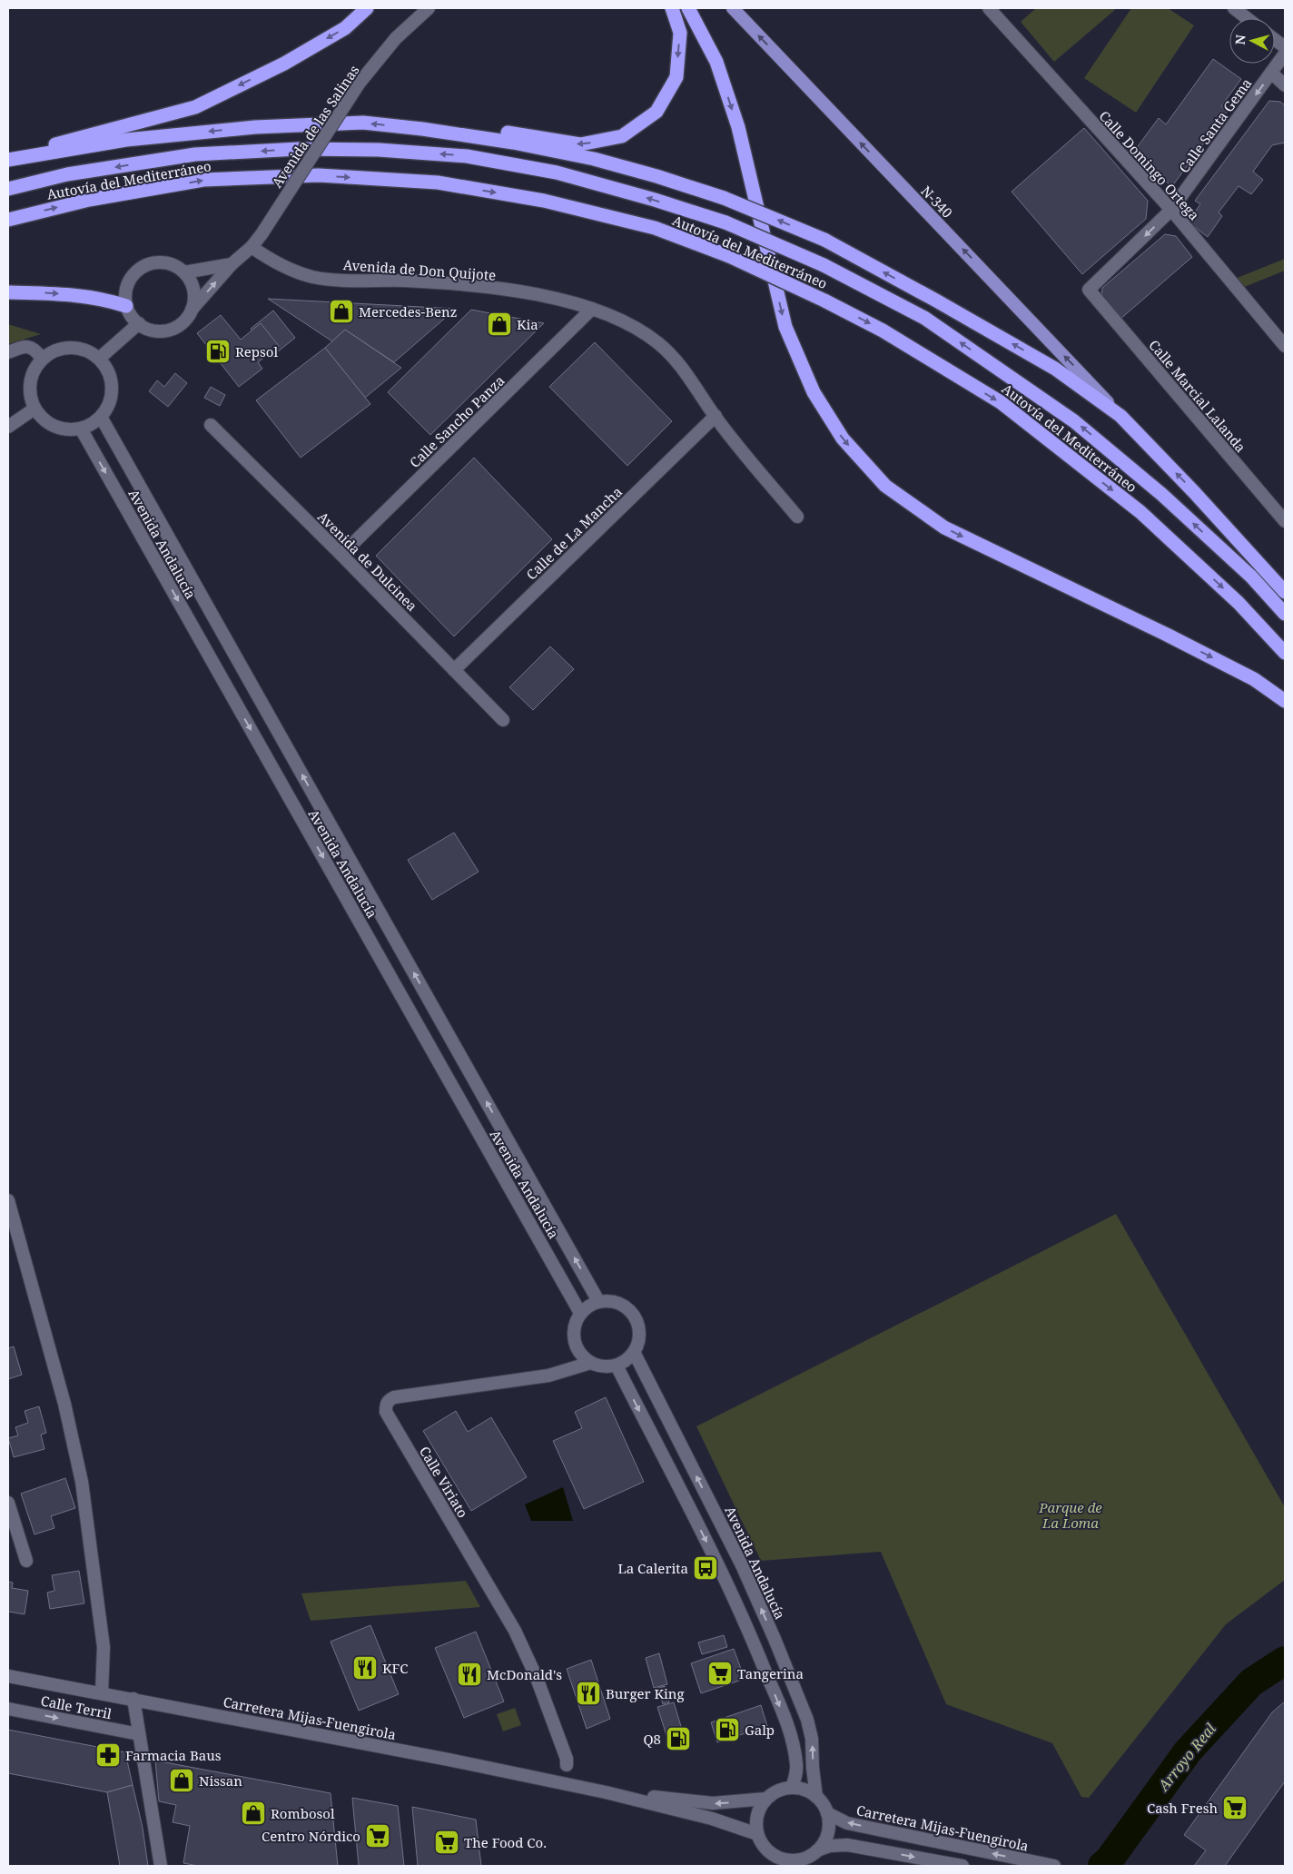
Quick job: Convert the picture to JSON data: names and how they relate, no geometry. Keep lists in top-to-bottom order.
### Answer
{
  "streets": {
    "highway": ["Autovía del Mediterráneo"],
    "main road": ["N-340"],
    "street": [
      "Calle Santa Gema",
      "Avenida de las Salinas",
      "Calle Domingo Ortega",
      "Avenida de Don Quijote",
      "Calle Marcial Lalanda",
      "Calle Sancho Panza",
      "Calle de La Mancha",
      "Avenida Andalucía",
      "Avenida de Dulcinea",
      "Calle Viriato",
      "Calle Terril",
      "Carretera Mijas-Fuengirola"
    ]
  },
  "crossings": [
    ["Calle Santa Gema", "Calle Domingo Ortega"],
    ["Calle Santa Gema", "Calle Marcial Lalanda"],
    ["Avenida de las Salinas", "Avenida de Don Quijote"],
    ["Avenida de Don Quijote", "Calle Sancho Panza"],
    ["Avenida de Don Quijote", "Calle de La Mancha"],
    ["Calle Sancho Panza", "Avenida de Dulcinea"],
    ["Calle de La Mancha", "Avenida de Dulcinea"],
    ["Avenida Andalucía", "Calle Viriato"],
    ["Avenida Andalucía", "Carretera Mijas-Fuengirola"]
  ],
  "one_way": ["Calle Santa Gema", "N-340", "Calle Terril"],
  "water": ["Arroyo Real"],
  "parks": ["Parque de La Loma"],
  "places": {
    "shop": [
      "Mercedes-Benz",
      "Kia",
      "Nissan",
      "Rombosol"
    ],
    "fuel station": ["Repsol", "Galp", "Q8"],
    "bus stop": ["La Calerita"],
    "restaurant": ["KFC", "McDonald's", "Burger King"],
    "supermarket": [
      "Tangerina",
      "Cash Fresh",
      "Centro Nórdico",
      "The Food Co."
    ],
    "pharmacy": ["Farmacia Baus"]
  },
  "north": "left"
}
